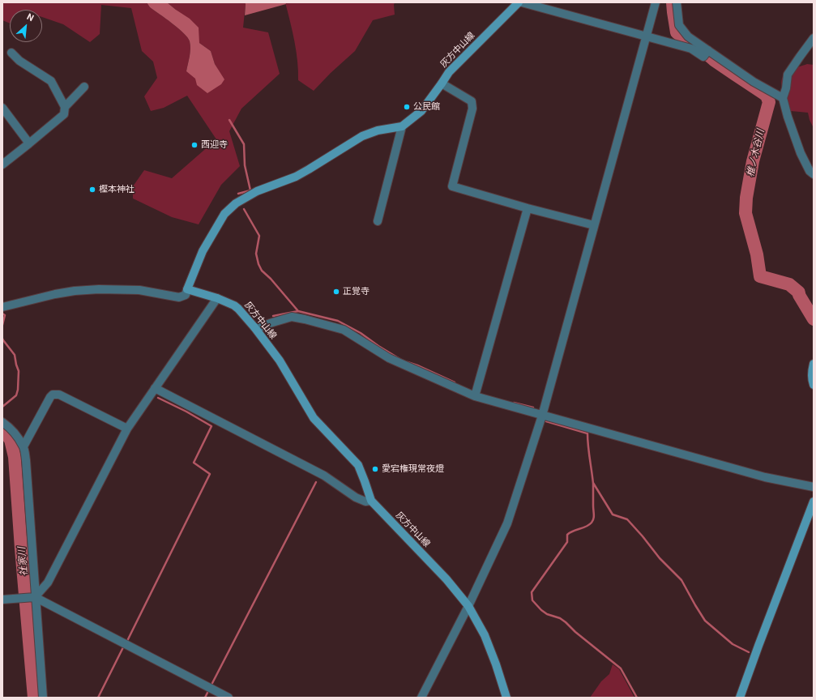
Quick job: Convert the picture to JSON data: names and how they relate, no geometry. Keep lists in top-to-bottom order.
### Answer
{
  "streets": {
    "main road": ["灰方中山線"]
  },
  "water": ["椎ノ木谷川", "社家川"],
  "places": [
    "公民館",
    "西迎寺",
    "樫本神社",
    "正覚寺",
    "愛宕権現常夜燈"
  ],
  "north": "top right"
}
